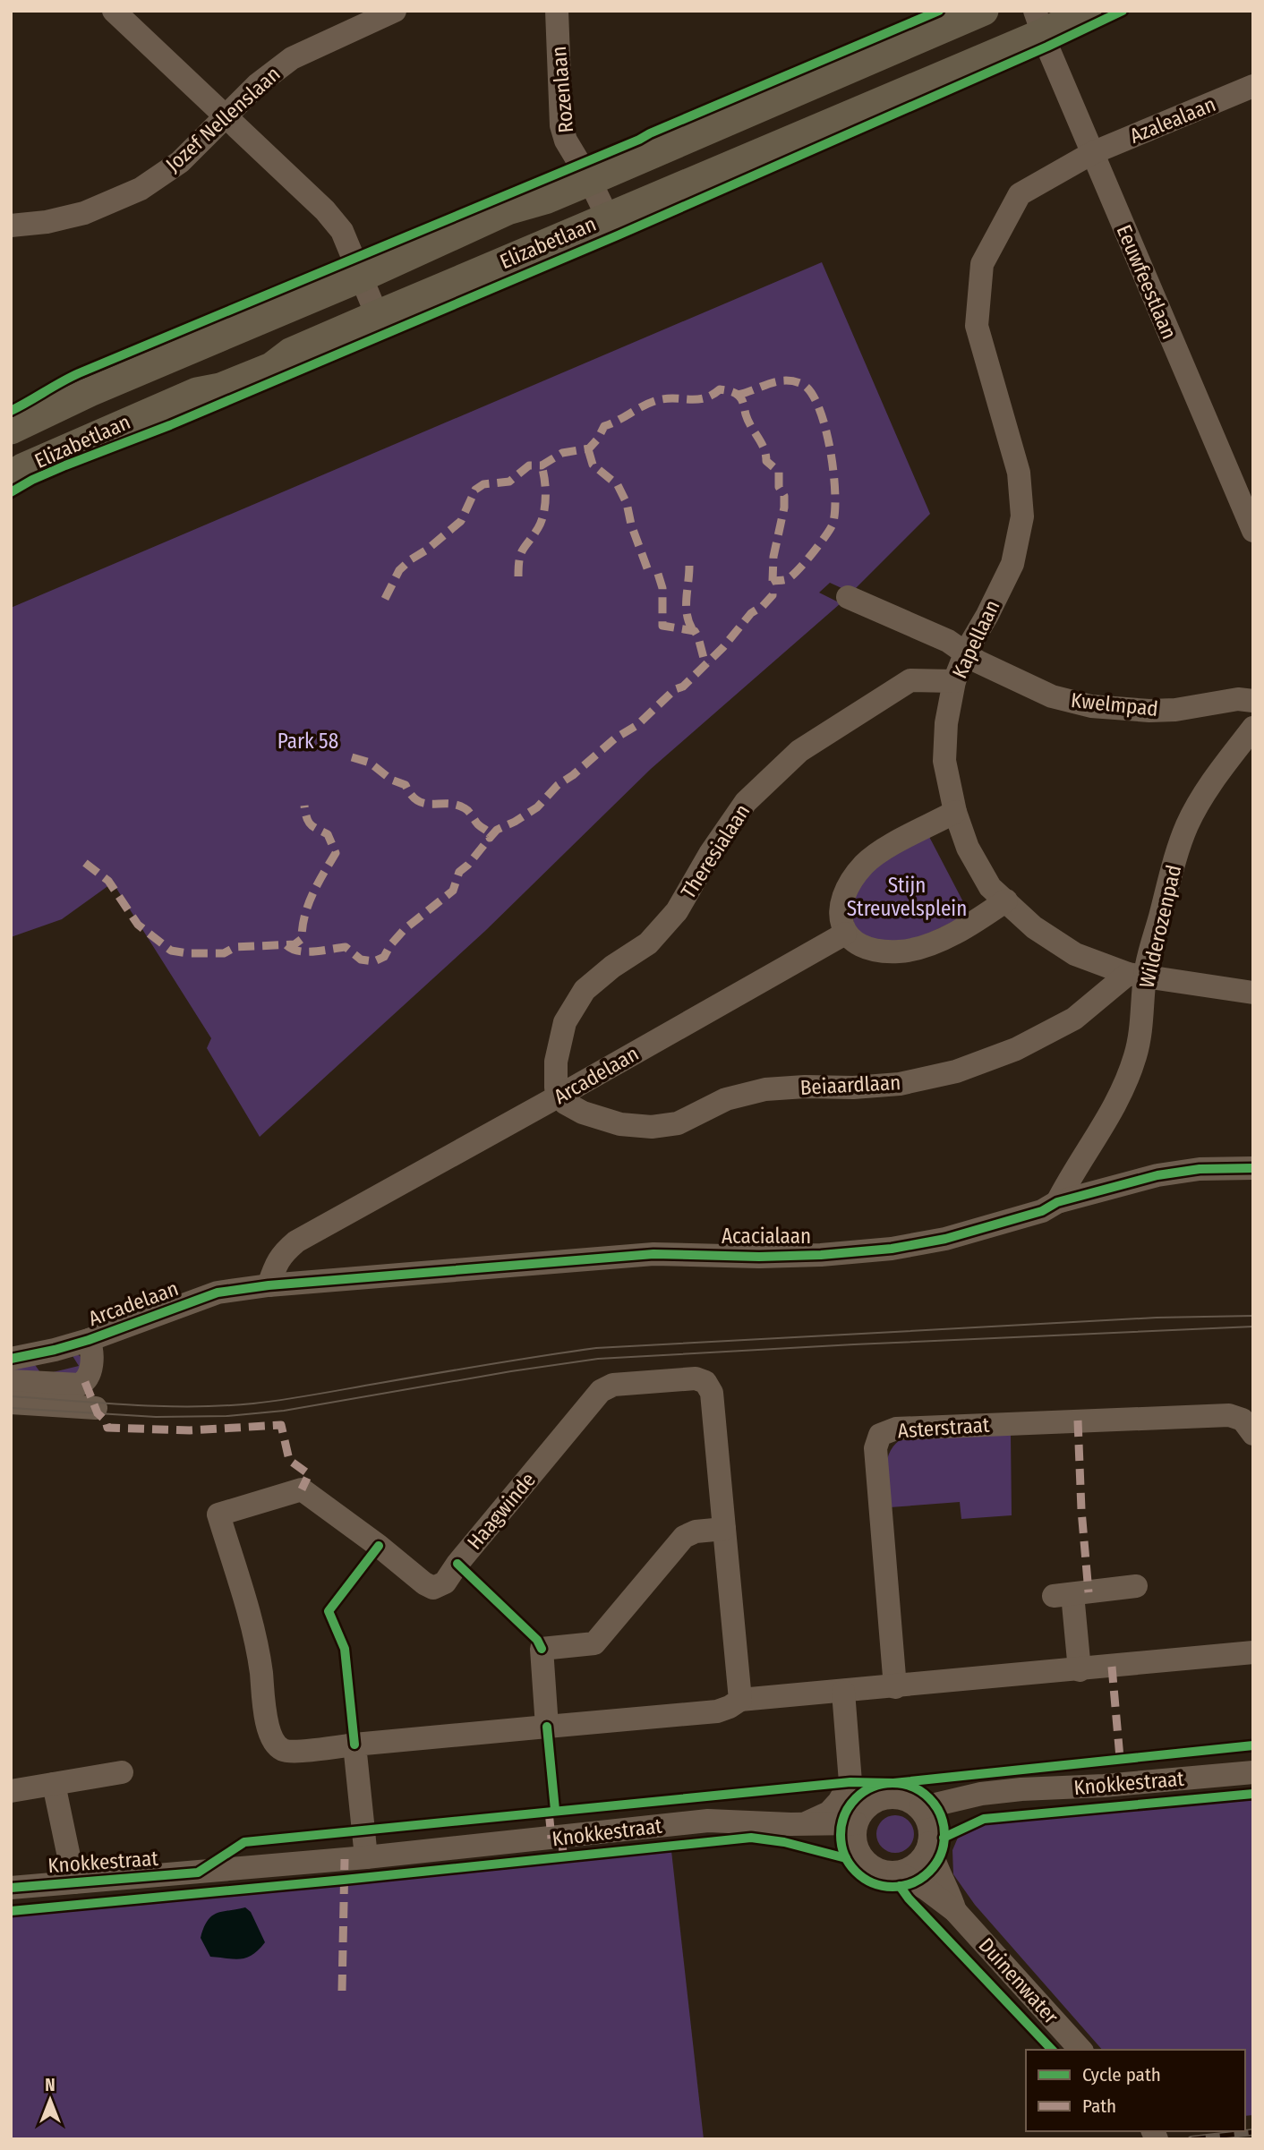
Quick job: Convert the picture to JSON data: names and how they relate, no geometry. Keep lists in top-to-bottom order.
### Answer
{
  "streets": {
    "main road": ["Elizabetlaan"],
    "street": [
      "Rozenlaan",
      "Jozef Nellenslaan",
      "Azalealaan",
      "Eeuwfeestlaan",
      "Kapellaan",
      "Kwelmpad",
      "Theresialaan",
      "Wilderozenpad",
      "Arcadelaan",
      "Beiaardlaan",
      "Acacialaan",
      "Asterstraat",
      "Haagwinde",
      "Knokkestraat",
      "Duinenwater"
    ]
  },
  "crossings": [
    ["Rozenlaan", "Elizabetlaan"],
    ["Azalealaan", "Eeuwfeestlaan"],
    ["Azalealaan", "Kapellaan"],
    ["Elizabetlaan", "Eeuwfeestlaan"],
    ["Eeuwfeestlaan", "Kapellaan"],
    ["Kapellaan", "Kwelmpad"],
    ["Kapellaan", "Theresialaan"],
    ["Kapellaan", "Wilderozenpad"],
    ["Kapellaan", "Beiaardlaan"],
    ["Theresialaan", "Arcadelaan"],
    ["Theresialaan", "Beiaardlaan"],
    ["Wilderozenpad", "Beiaardlaan"],
    ["Wilderozenpad", "Acacialaan"],
    ["Arcadelaan", "Beiaardlaan"],
    ["Arcadelaan", "Acacialaan"],
    ["Knokkestraat", "Duinenwater"]
  ],
  "parks": ["Park 58", "Stijn Streuvelsplein"],
  "legend": ["Cycle path", "Path"],
  "north": "top"
}
